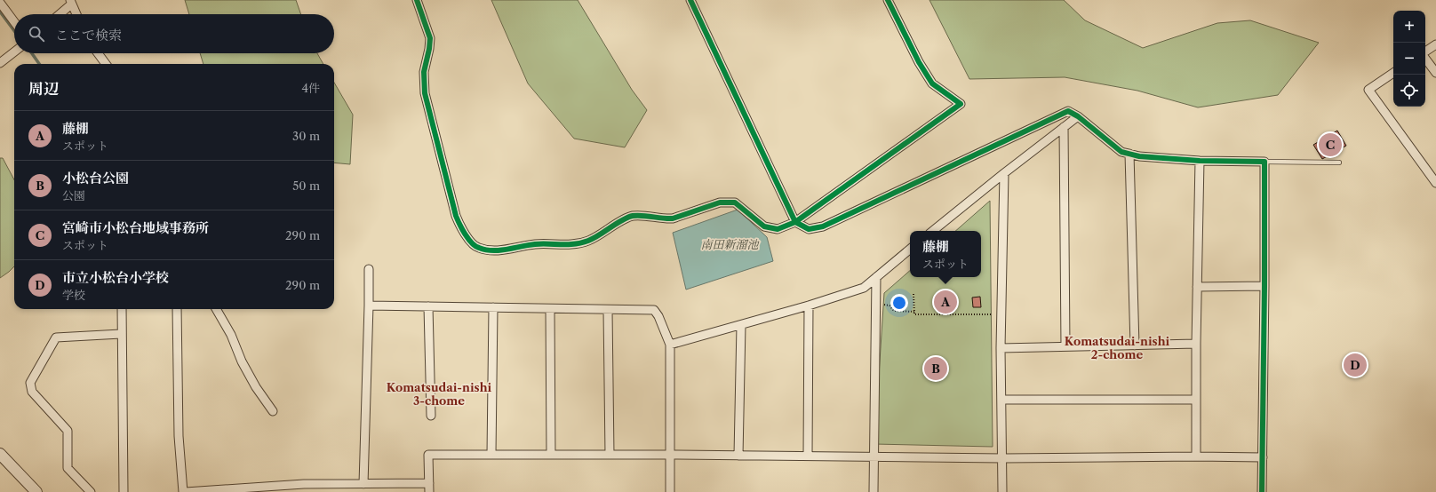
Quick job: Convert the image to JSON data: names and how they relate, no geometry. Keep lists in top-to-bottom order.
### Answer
{
  "districts": ["Komatsudai-nishi 2-chome", "Komatsudai-nishi 3-chome"],
  "water": ["南田新溜池"],
  "page": {
    "map_buttons": ["+", "−"],
    "search": "ここで検索",
    "heading": ["周辺", "4件"],
    "list": [
      {
        "mark": "A",
        "name": "藤棚",
        "note": "スポット",
        "value": "30 m"
      },
      {
        "mark": "B",
        "name": "小松台公園",
        "note": "公園",
        "value": "50 m"
      },
      {
        "mark": "C",
        "name": "宮崎市小松台地域事務所",
        "note": "スポット",
        "value": "290 m"
      },
      {
        "mark": "D",
        "name": "市立小松台小学校",
        "note": "学校",
        "value": "290 m"
      }
    ],
    "pins": [
      "C",
      "A",
      "D",
      "B"
    ],
    "popup": ["藤棚", "スポット"]
  }
}
